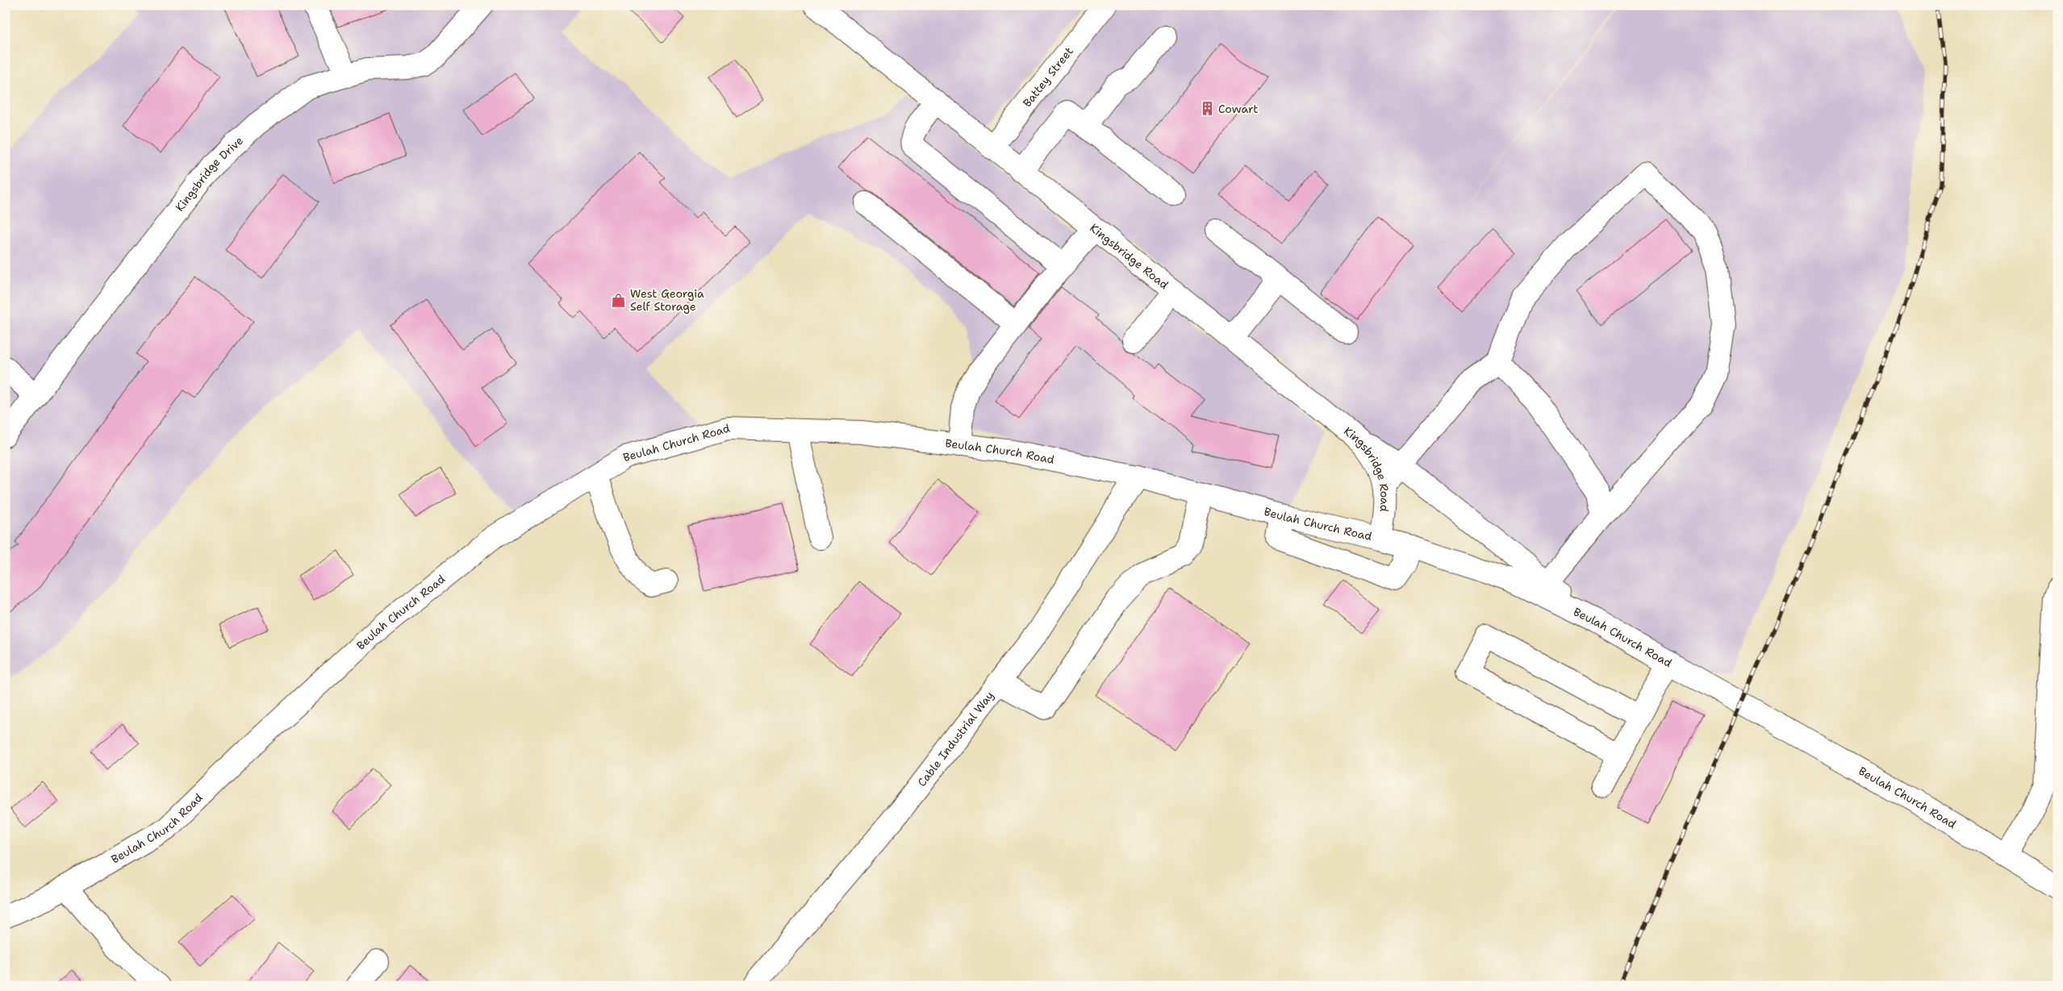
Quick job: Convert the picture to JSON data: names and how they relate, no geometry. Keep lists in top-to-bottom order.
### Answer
{
  "streets": {
    "street": [
      "Battey Street",
      "Kingsbridge Drive",
      "Kingsbridge Road",
      "Beulah Church Road",
      "Cable Industrial Way"
    ]
  },
  "crossings": [
    ["Battey Street", "Kingsbridge Road"],
    ["Kingsbridge Road", "Beulah Church Road"],
    ["Beulah Church Road", "Cable Industrial Way"]
  ],
  "places": {
    "building": ["Cowart"],
    "shop": ["West Georgia Self Storage"]
  }
}
